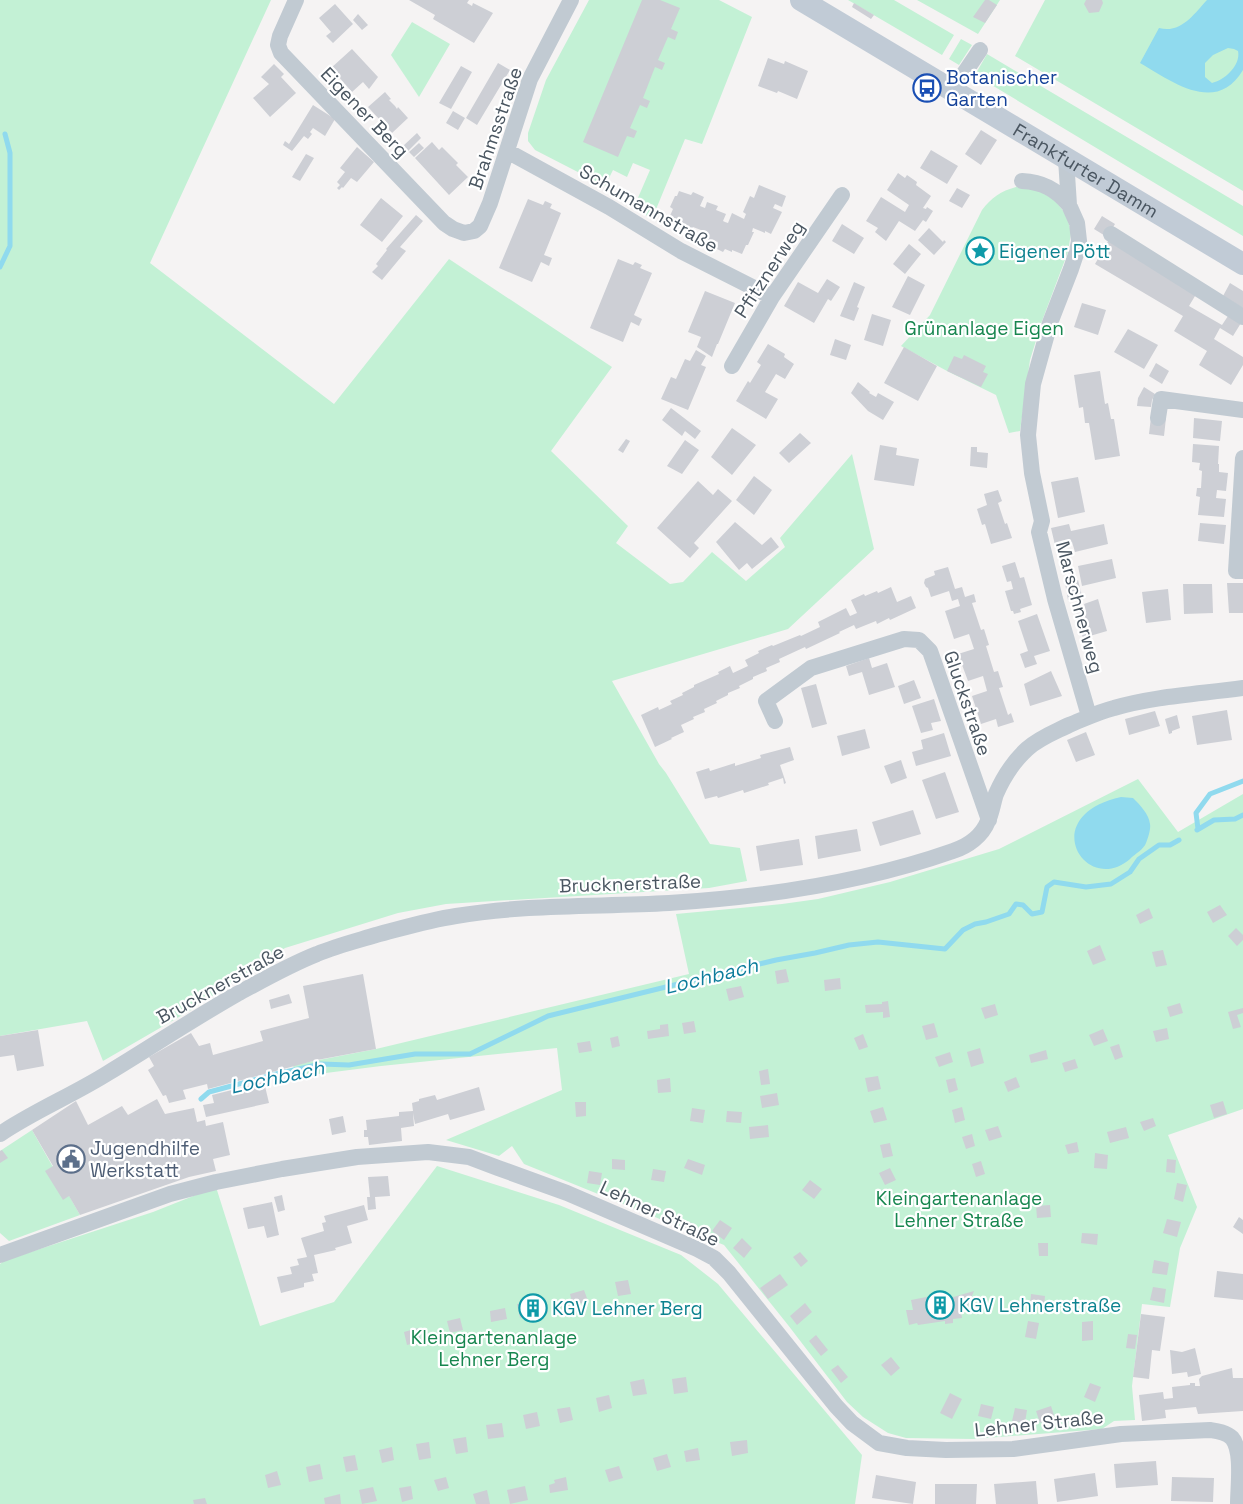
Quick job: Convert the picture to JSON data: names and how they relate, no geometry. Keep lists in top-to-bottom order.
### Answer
{
  "streets": {
    "main road": ["Frankfurter Damm"],
    "street": [
      "Eigener Berg",
      "Brahmsstraße",
      "Schumannstraße",
      "Pfitznerweg",
      "Marschnerweg",
      "Gluckstraße",
      "Brucknerstraße",
      "Lehner Straße"
    ]
  },
  "crossings": [
    ["Eigener Berg", "Brahmsstraße"],
    ["Brahmsstraße", "Schumannstraße"],
    ["Frankfurter Damm", "Marschnerweg"],
    ["Schumannstraße", "Pfitznerweg"],
    ["Marschnerweg", "Brucknerstraße"],
    ["Gluckstraße", "Brucknerstraße"]
  ],
  "water": ["Lochbach"],
  "parks": ["Grünanlage Eigen", "Kleingartenanlage Lehner Straße", "Kleingartenanlage Lehner Berg"],
  "places": {
    "bus stop": ["Botanischer Garten"],
    "place": ["Eigener Pött"],
    "public building": ["Jugendhilfe Werkstatt"],
    "building": ["KGV Lehnerstraße", "KGV Lehner Berg"]
  }
}
